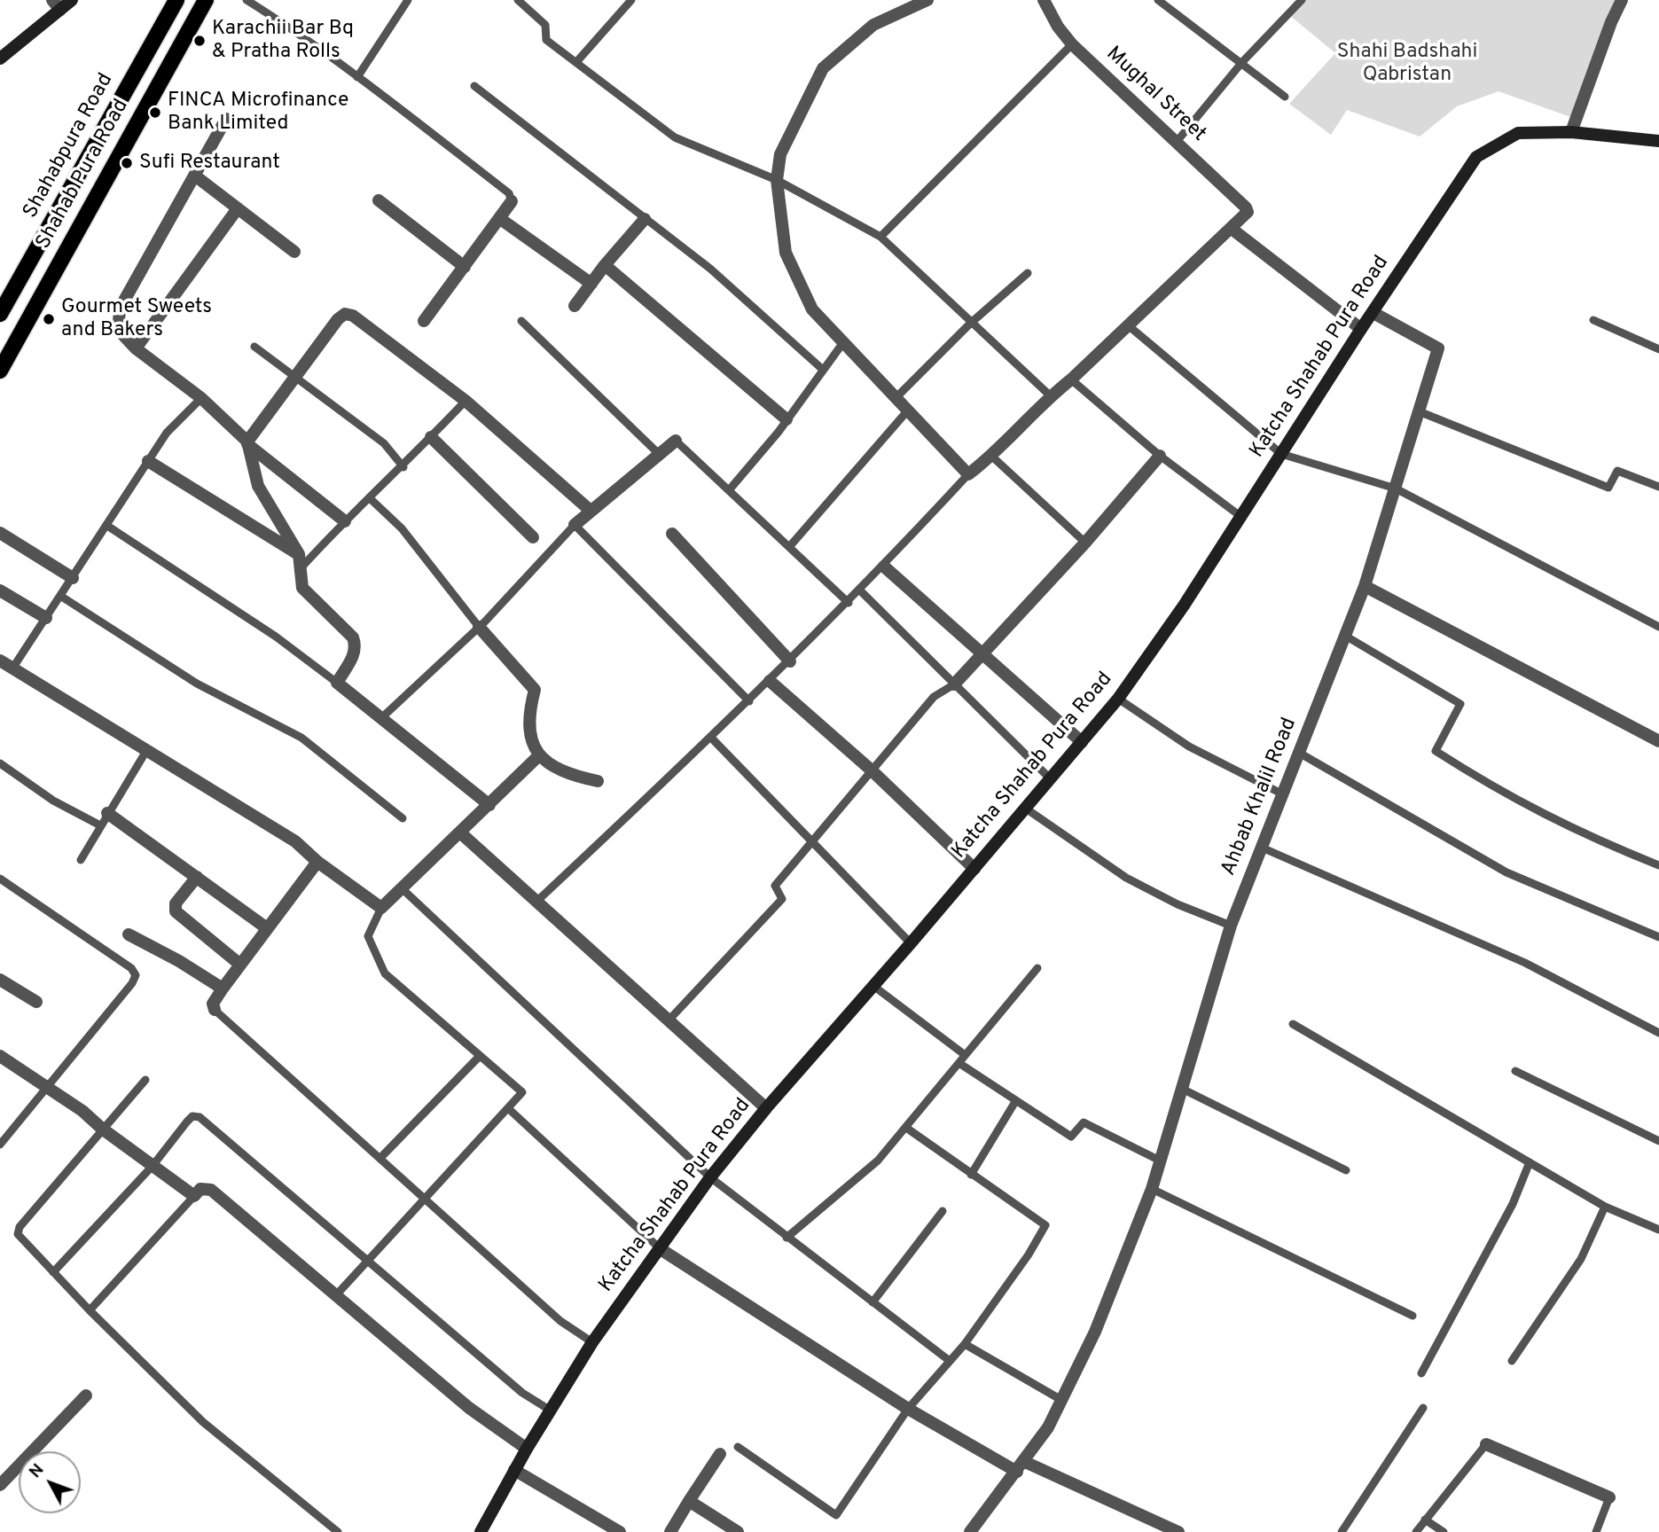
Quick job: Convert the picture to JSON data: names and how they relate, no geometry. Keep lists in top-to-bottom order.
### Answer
{
  "streets": {
    "main road": ["Shahabpura Road", "Shahab Pura Road"],
    "street": ["Mughal Street", "Katcha Shahab Pura Road", "Ahbab Khalil Road"]
  },
  "crossings": [
    ["Katcha Shahab Pura Road", "Ahbab Khalil Road"]
  ],
  "parks": ["Shahi Badshahi Qabristan"],
  "places": [
    "Karachii Bar Bq & Pratha Rolls",
    "FINCA Microfinance Bank Limited",
    "Sufi Restaurant",
    "Gourmet Sweets and Bakers"
  ],
  "north": "top left"
}
